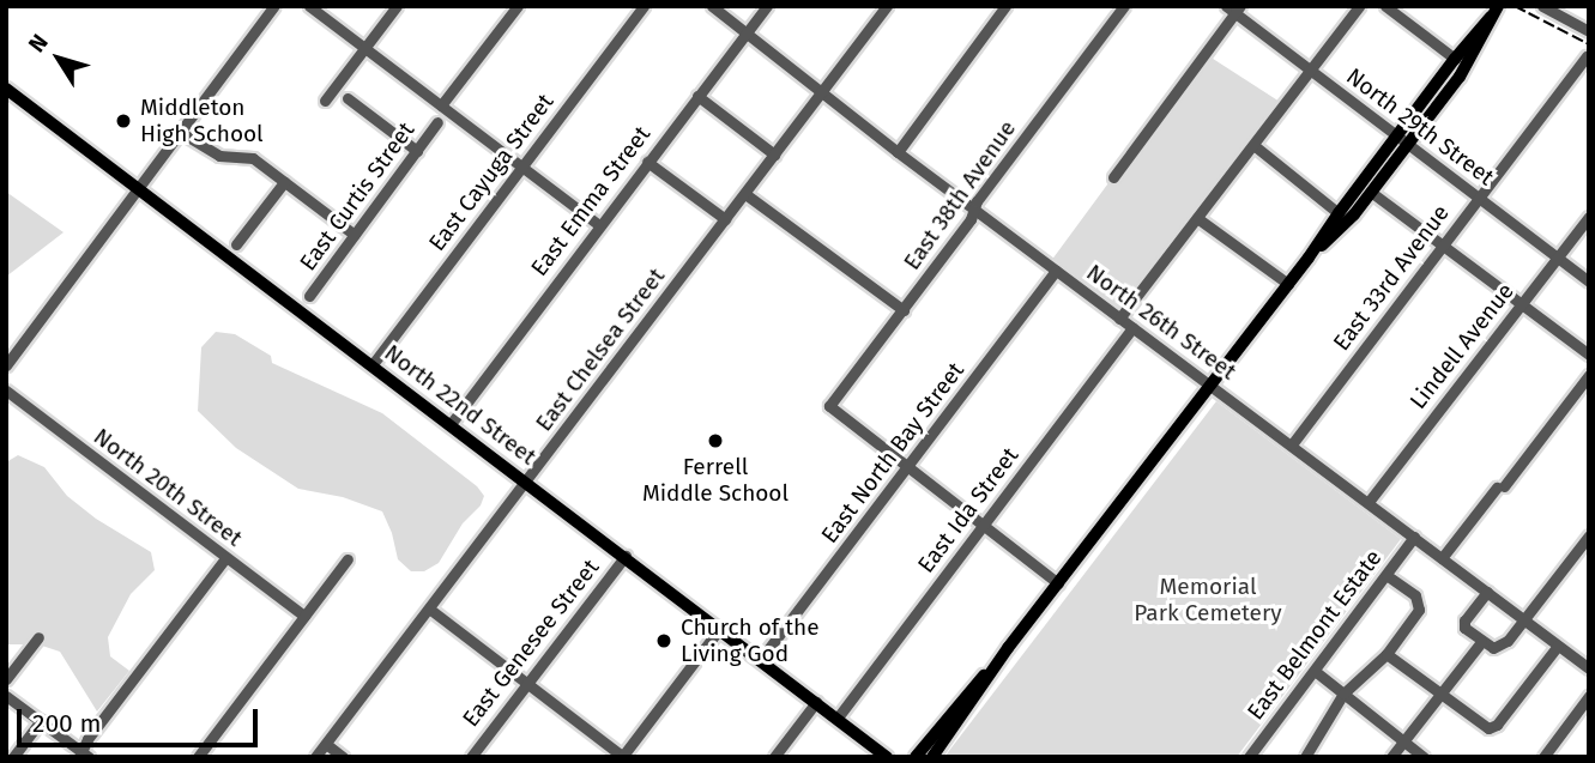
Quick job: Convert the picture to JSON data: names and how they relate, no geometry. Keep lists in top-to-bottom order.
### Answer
{
  "streets": {
    "main road": ["North 22nd Street"],
    "street": [
      "North 29th Street",
      "East Cayuga Street",
      "East 38th Avenue",
      "East Curtis Street",
      "East Emma Street",
      "East 33rd Avenue",
      "North 26th Street",
      "Lindell Avenue",
      "East Chelsea Street",
      "East North Bay Street",
      "North 20th Street",
      "East Ida Street",
      "East Belmont Estate",
      "East Genesee Street"
    ]
  },
  "crossings": [
    ["North 29th Street", "East 33rd Avenue"],
    ["North 29th Street", "Lindell Avenue"],
    ["East Cayuga Street", "North 22nd Street"],
    ["East 38th Avenue", "North 26th Street"],
    ["East 38th Avenue", "East North Bay Street"],
    ["East Emma Street", "North 26th Street"],
    ["East Emma Street", "North 22nd Street"],
    ["East 33rd Avenue", "North 26th Street"],
    ["North 26th Street", "Lindell Avenue"],
    ["North 26th Street", "East Chelsea Street"],
    ["North 26th Street", "East North Bay Street"],
    ["North 26th Street", "East Ida Street"],
    ["North 26th Street", "East Belmont Estate"],
    ["East Chelsea Street", "North 22nd Street"],
    ["North 22nd Street", "East North Bay Street"],
    ["North 22nd Street", "East Ida Street"],
    ["North 22nd Street", "East Genesee Street"]
  ],
  "parks": ["Memorial Park Cemetery"],
  "places": ["Middleton High School", "Ferrell Middle School", "Church of the Living God"],
  "scale_bar": "200 m",
  "north": "top left"
}
